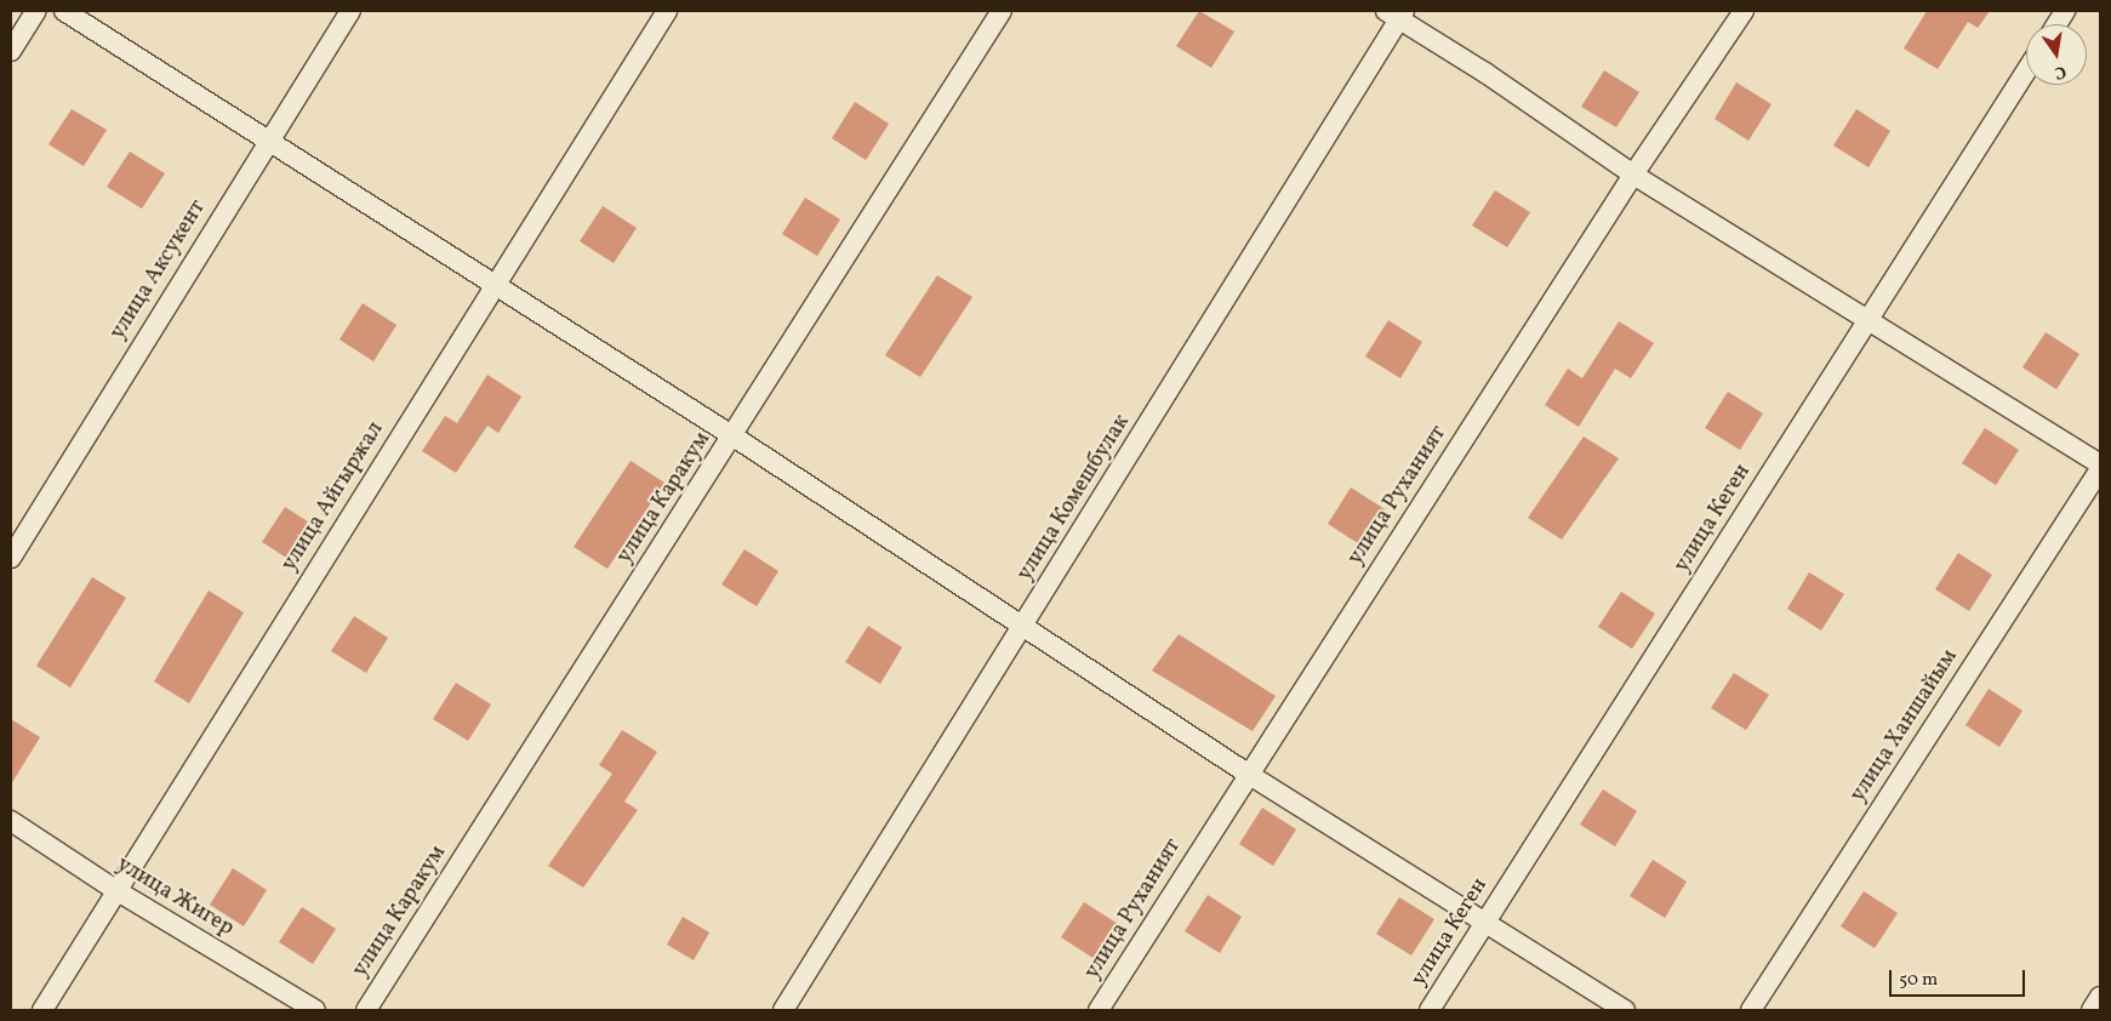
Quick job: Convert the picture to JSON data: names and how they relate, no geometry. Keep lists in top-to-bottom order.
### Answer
{
  "streets": {
    "street": [
      "улица Аксукент",
      "улица Руханият",
      "улица Айгыржал",
      "улица Каракум",
      "улица Комешбулак",
      "улица Кеген",
      "улица Ханшайым",
      "улица Жигер"
    ]
  },
  "crossings": [
    ["улица Айгыржал", "улица Жигер"]
  ],
  "scale_bar": "50 m",
  "north": "bottom"
}
